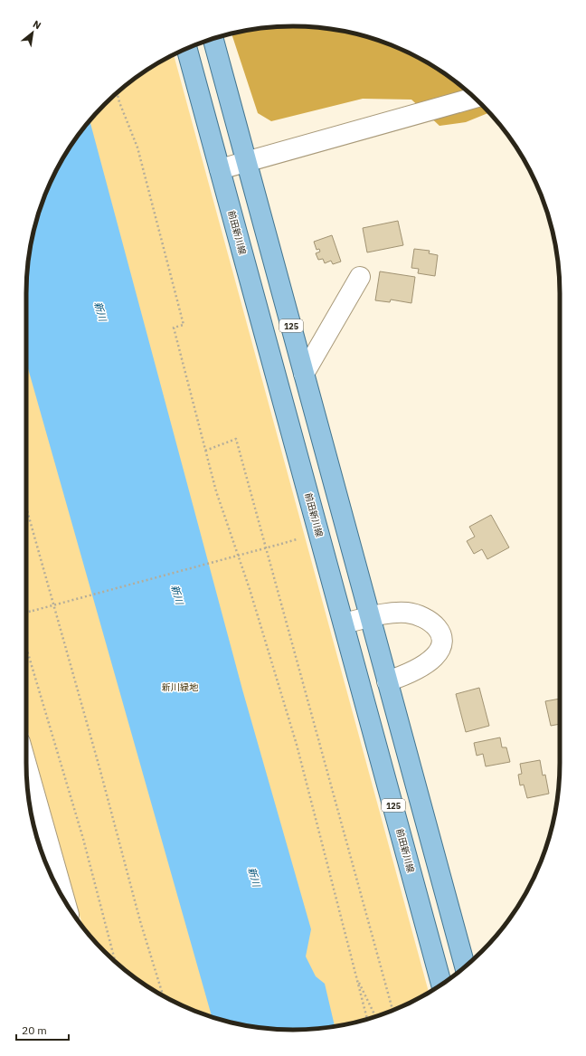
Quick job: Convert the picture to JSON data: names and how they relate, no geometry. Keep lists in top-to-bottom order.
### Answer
{
  "streets": {
    "main road": ["前田新川線", "125"]
  },
  "water": ["新川"],
  "parks": ["新川緑地"],
  "scale_bar": "20 m",
  "north": "top right"
}
